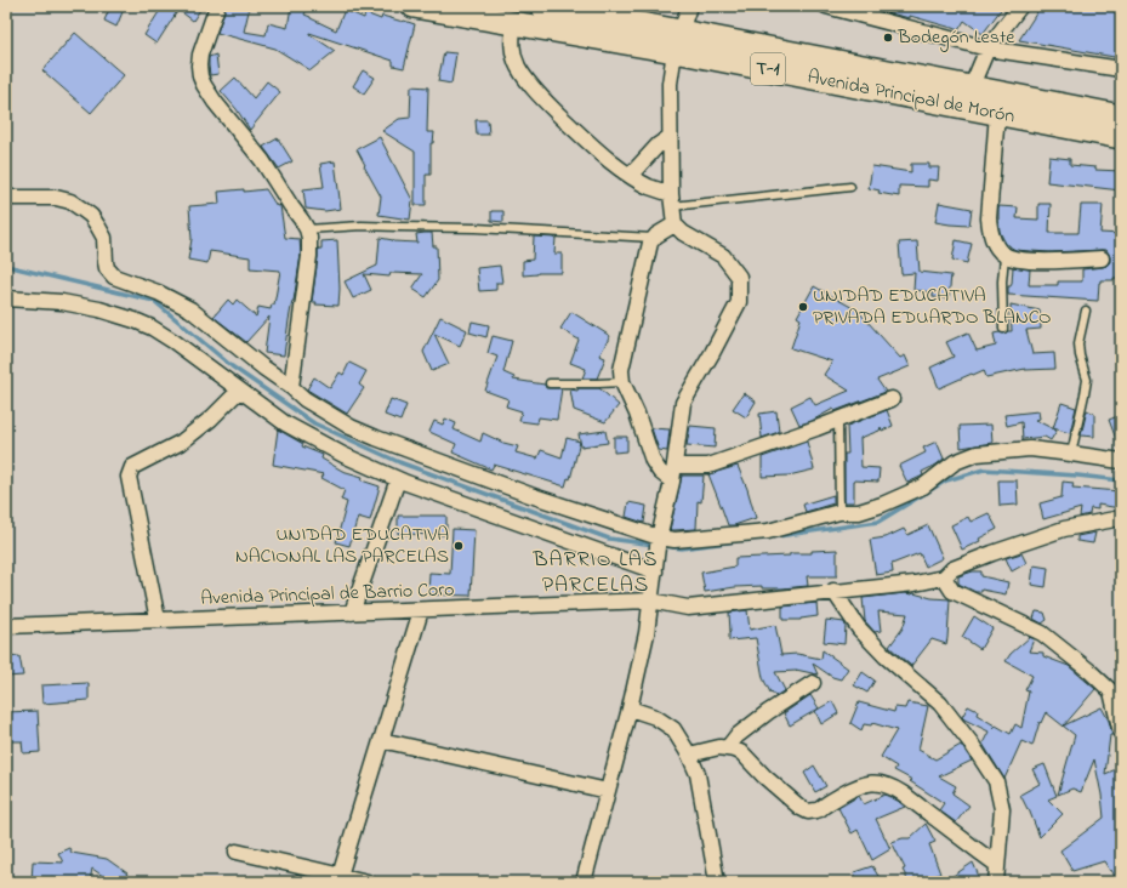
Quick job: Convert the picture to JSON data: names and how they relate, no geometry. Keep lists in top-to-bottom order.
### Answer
{
  "streets": {
    "main road": ["T-1", "Avenida Principal de Morón"],
    "street": ["Avenida Principal de Barrio Coro"]
  },
  "districts": ["BARRIO LAS PARCELAS"],
  "places": ["Bodegón Leste", "UNIDAD EDUCATIVA PRIVADA EDUARDO BLANCO", "UNIDAD EDUCATIVA NACIONAL LAS PARCELAS"]
}
